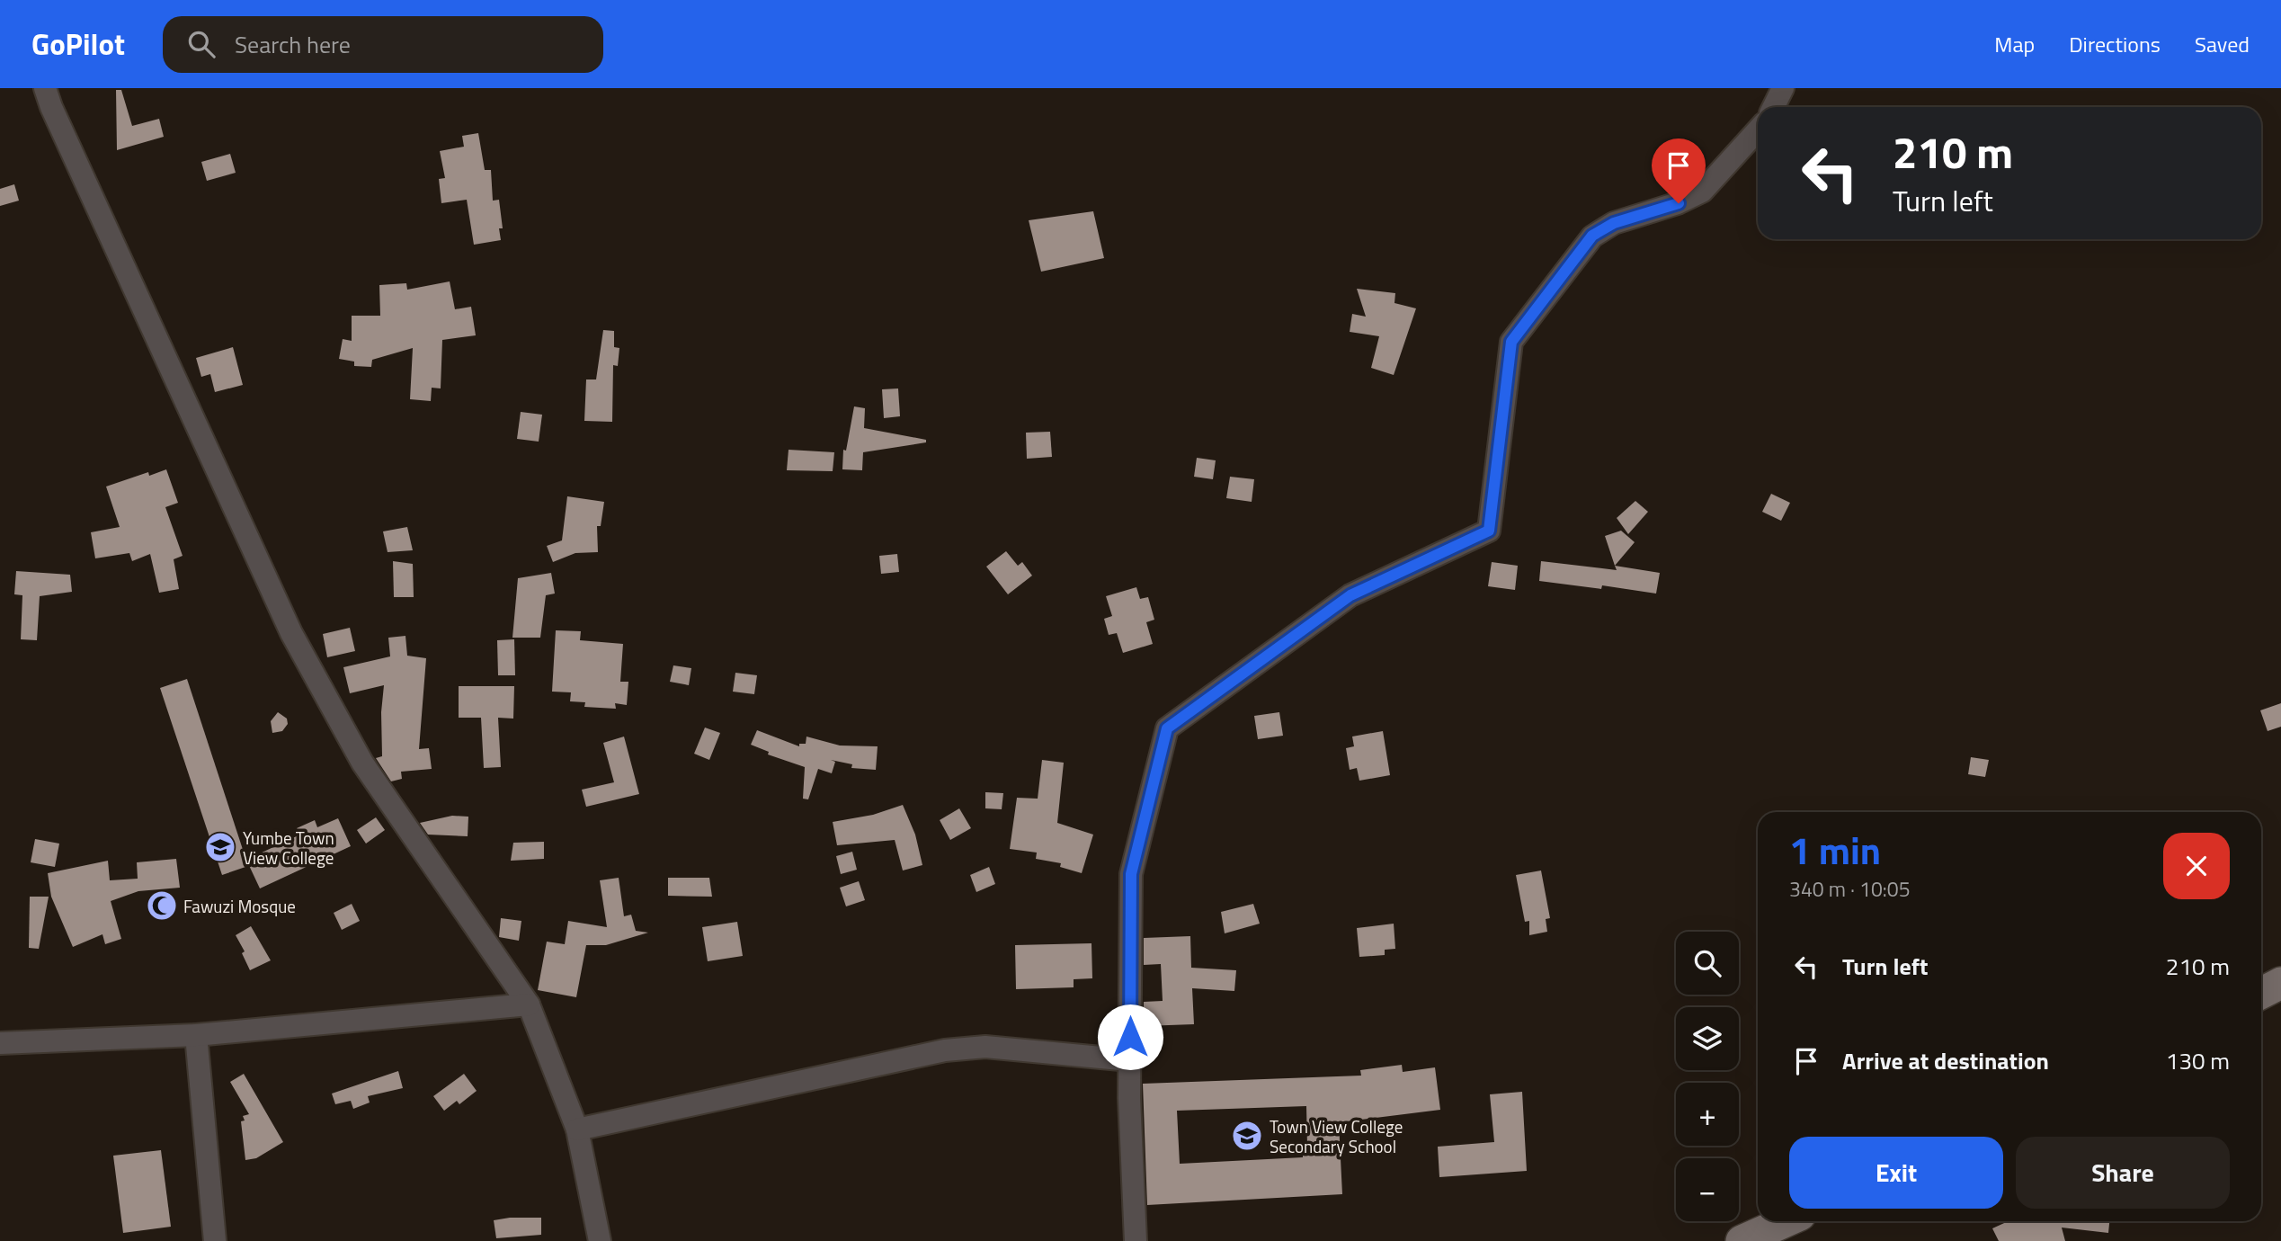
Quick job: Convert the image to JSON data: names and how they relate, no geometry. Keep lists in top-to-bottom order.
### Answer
{
  "places": {
    "school or university": ["Yumbe Town View College", "Town View College Secondary School"],
    "mosque": ["Fawuzi Mosque"]
  },
  "page": {
    "header": "GoPilot",
    "search": "Search here",
    "nav": ["Map", "Directions", "Saved"],
    "turn": ["210 m", "Turn left"],
    "heading": ["1 min", "340 m · 10:05"],
    "list": [
      {
        "name": "Turn left",
        "value": "210 m"
      },
      {
        "name": "Arrive at destination",
        "value": "130 m"
      }
    ],
    "map_buttons": ["+", "−"],
    "buttons": ["Exit", "Share"]
  }
}
